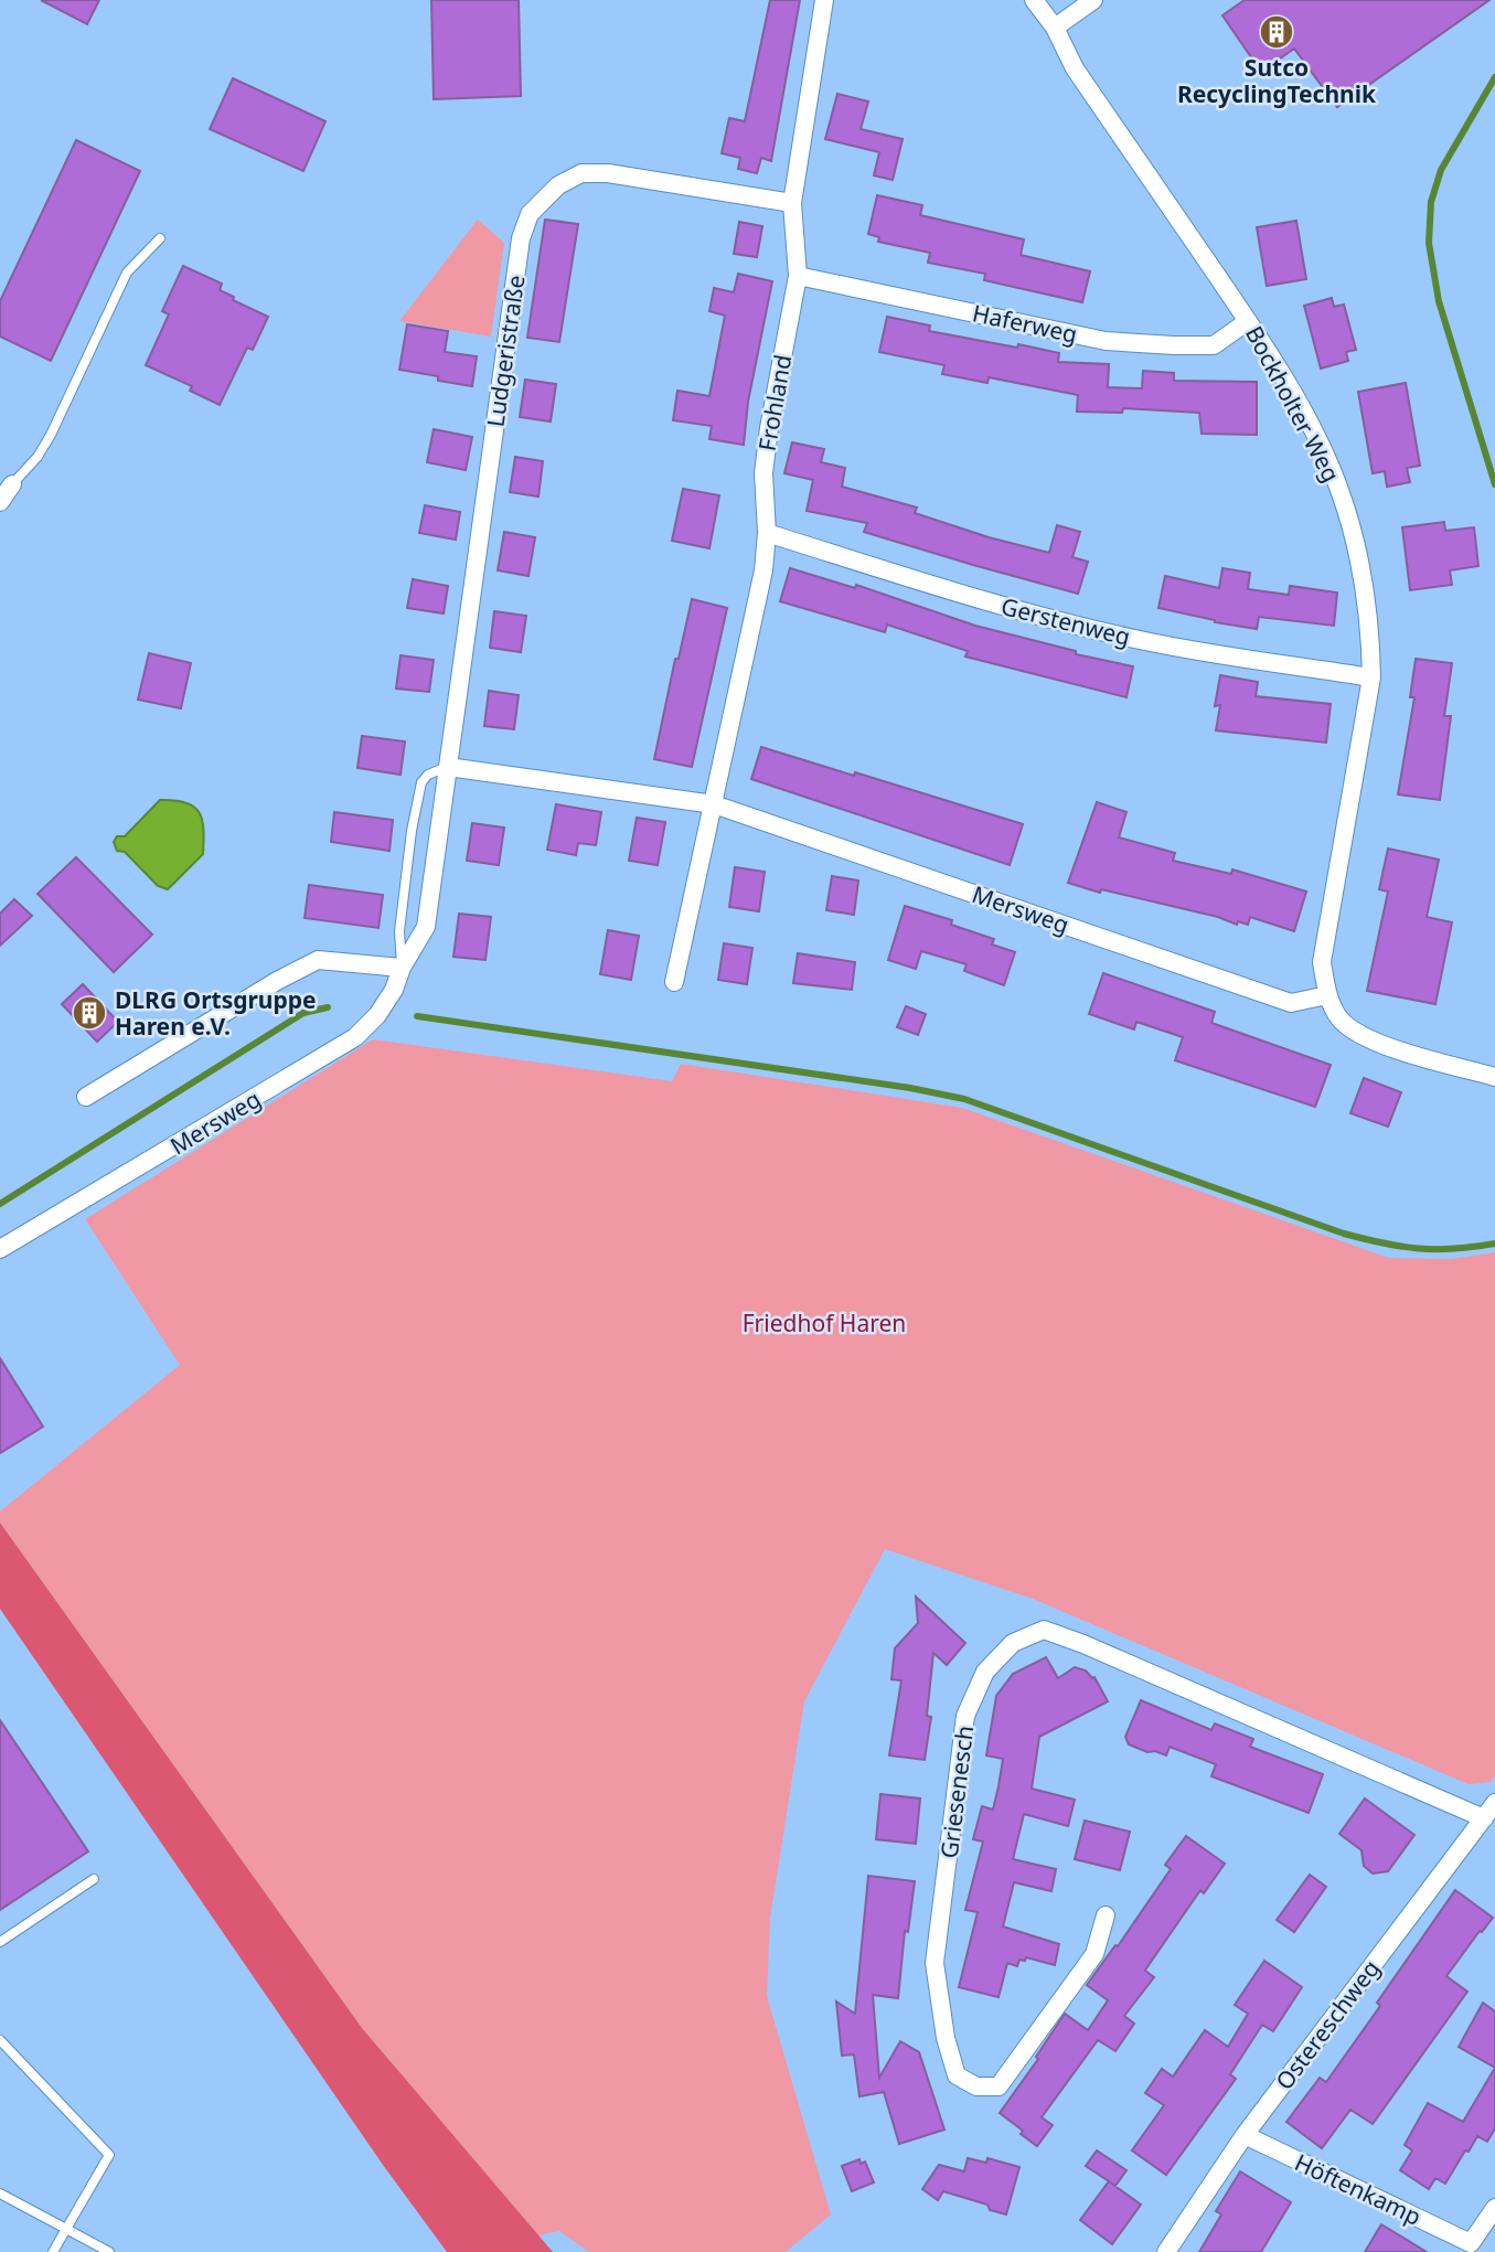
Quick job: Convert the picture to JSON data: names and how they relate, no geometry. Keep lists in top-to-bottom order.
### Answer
{
  "streets": {
    "street": [
      "Haferweg",
      "Ludgeristraße",
      "Frohland",
      "Bockholter Weg",
      "Gerstenweg",
      "Mersweg",
      "Griesenesch",
      "Ostereschweg",
      "Höftenkamp"
    ]
  },
  "crossings": [
    ["Haferweg", "Frohland"],
    ["Haferweg", "Bockholter Weg"],
    ["Ludgeristraße", "Frohland"],
    ["Ludgeristraße", "Mersweg"],
    ["Frohland", "Gerstenweg"],
    ["Frohland", "Mersweg"],
    ["Bockholter Weg", "Gerstenweg"],
    ["Bockholter Weg", "Mersweg"],
    ["Griesenesch", "Ostereschweg"],
    ["Ostereschweg", "Höftenkamp"]
  ],
  "parks": ["Friedhof Haren"],
  "places": {
    "building": ["Sutco RecyclingTechnik", "DLRG Ortsgruppe Haren e.V."]
  }
}
